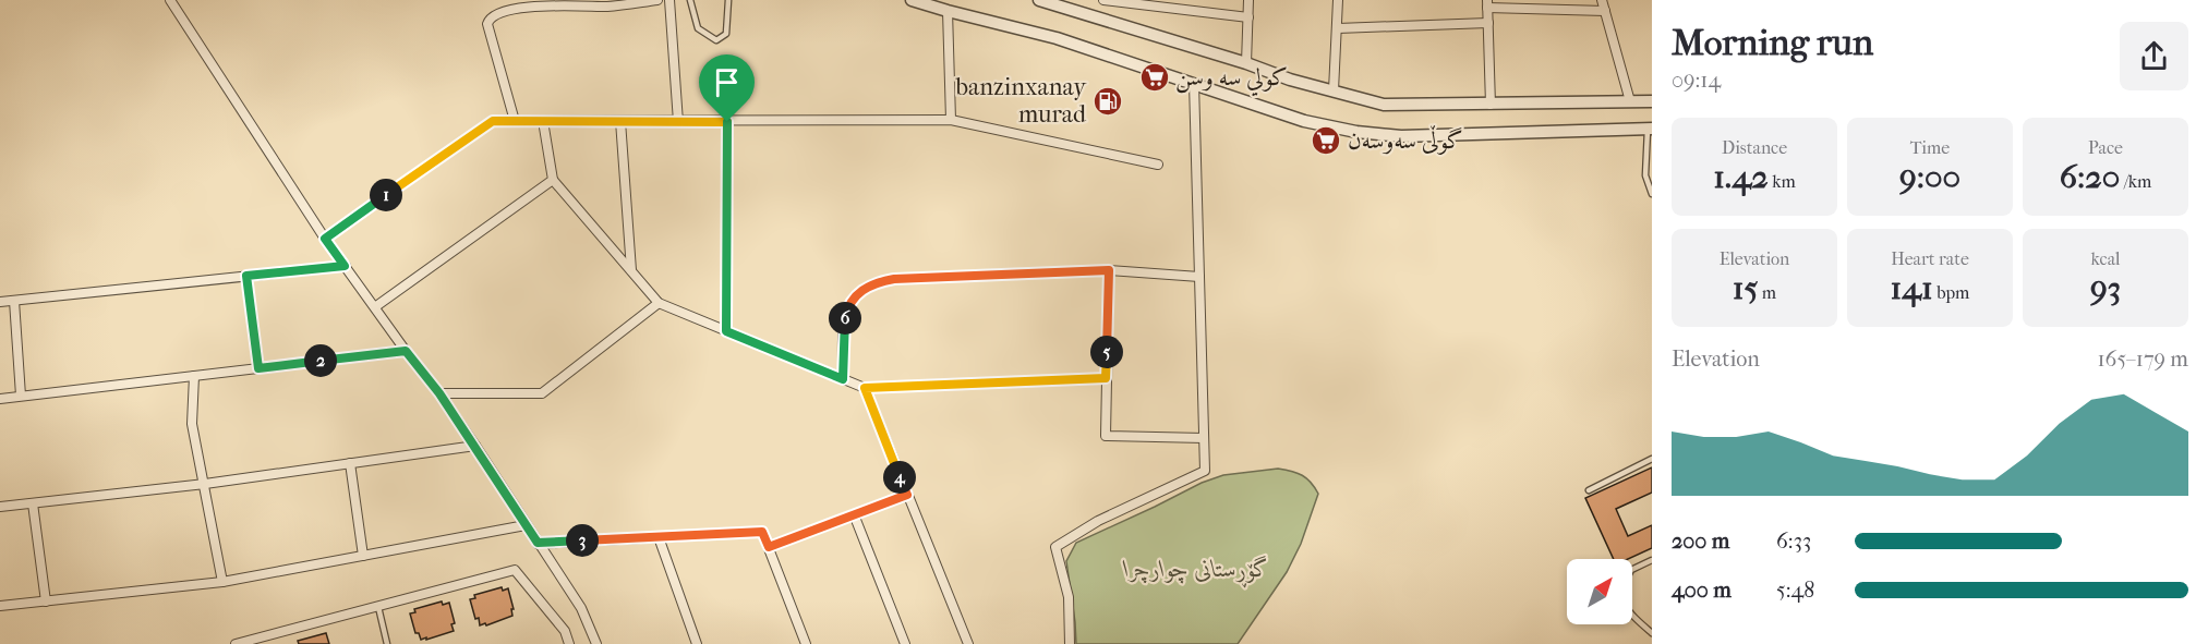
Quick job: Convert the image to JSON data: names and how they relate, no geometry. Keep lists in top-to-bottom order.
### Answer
{
  "parks": ["گۆڕستانی چوارچرا"],
  "places": {
    "supermarket": ["كولي سه وسن", "گوڵی سەوسەن"],
    "fuel station": ["banzinxanay murad"]
  },
  "north": "top right",
  "page": {
    "heading": ["Morning run", "09:14"],
    "stats": [
      ["Distance", "1.42 km"],
      ["Time", "9:00"],
      ["Pace", "6:20 /km"],
      ["Elevation", "15 m"],
      ["Heart rate", "141 bpm"],
      ["kcal", "93"]
    ],
    "pins": [
      "1",
      "6",
      "5",
      "2",
      "4",
      "3"
    ],
    "chart": ["Elevation", "165–179 m"],
    "list": [
      {
        "name": "200 m",
        "note": "6:33"
      },
      {
        "name": "400 m",
        "note": "5:48"
      }
    ]
  }
}
